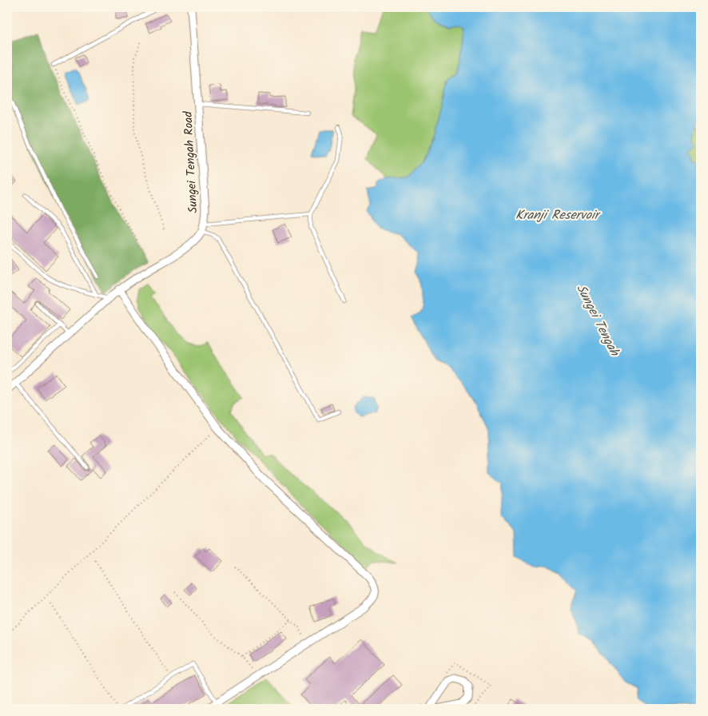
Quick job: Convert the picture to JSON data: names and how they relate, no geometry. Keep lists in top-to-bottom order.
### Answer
{
  "streets": {
    "street": ["Sungei Tengah Road"]
  },
  "water": ["Kranji Reservoir", "Sungei Tengah"]
}
